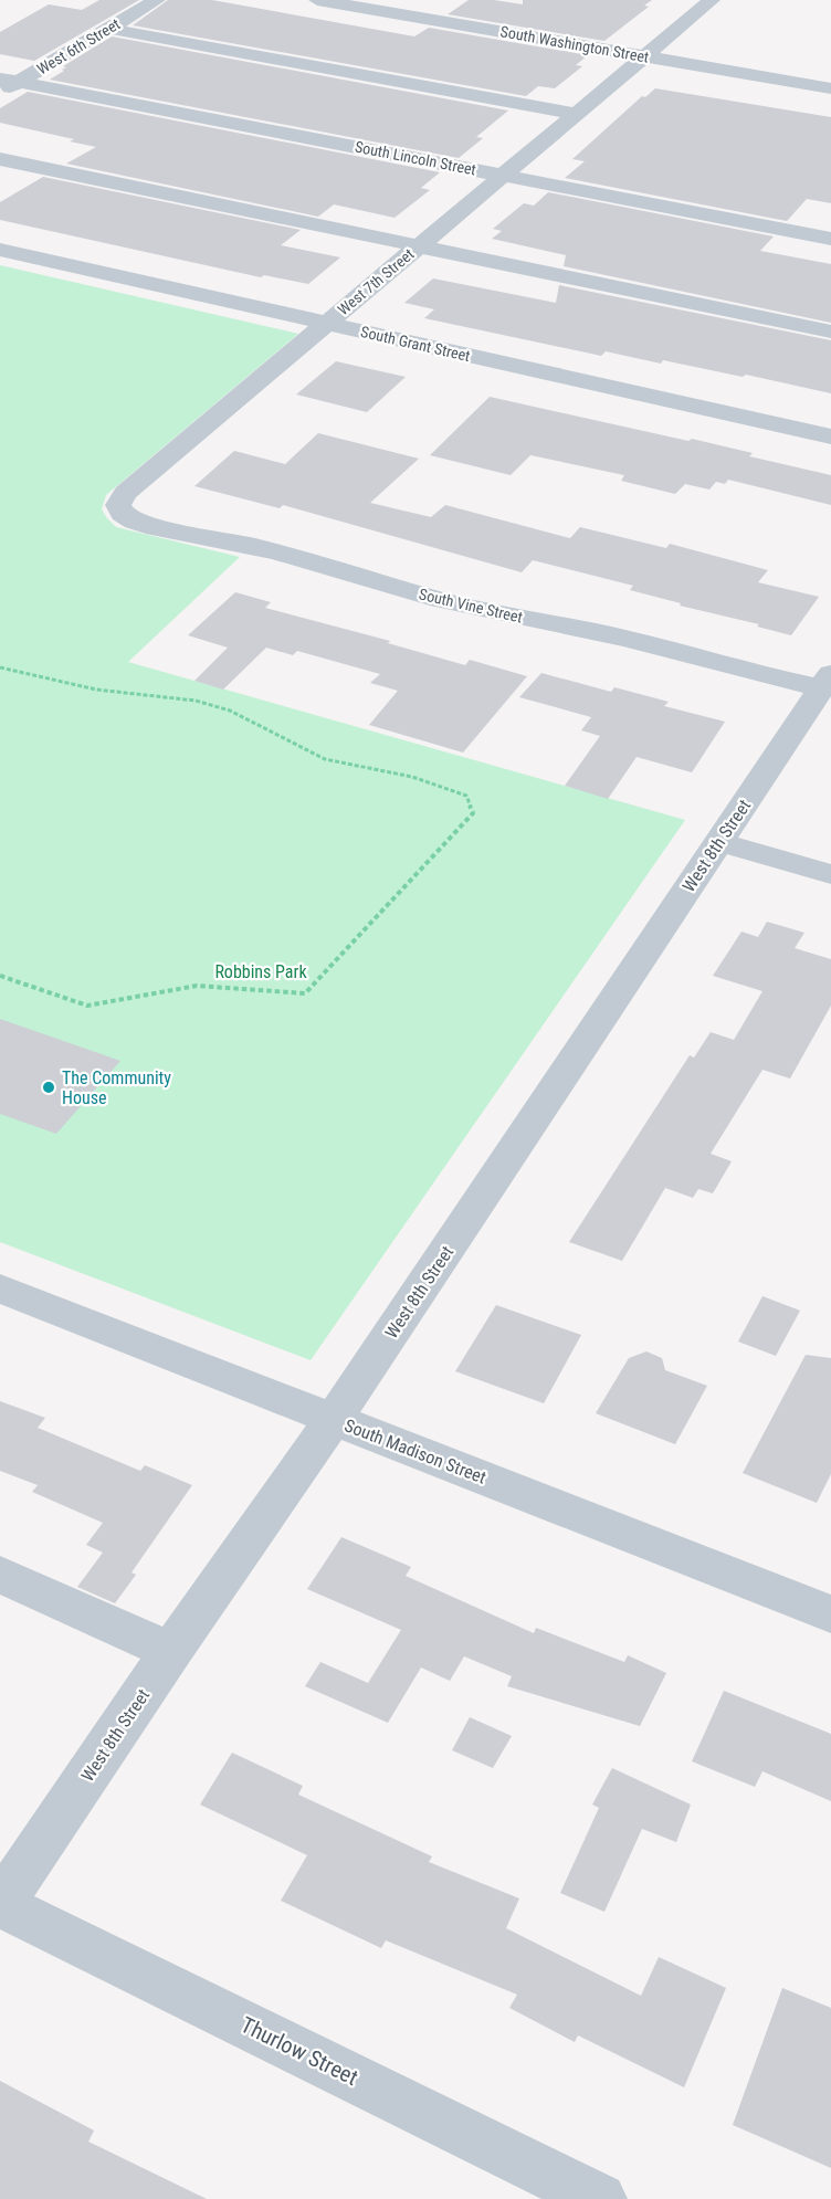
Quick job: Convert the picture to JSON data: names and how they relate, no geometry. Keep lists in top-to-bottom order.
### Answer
{
  "streets": {
    "street": [
      "South Washington Street",
      "West 6th Street",
      "South Lincoln Street",
      "West 7th Street",
      "South Grant Street",
      "South Vine Street",
      "West 8th Street",
      "South Madison Street",
      "Thurlow Street"
    ]
  },
  "crossings": [
    ["South Washington Street", "West 7th Street"],
    ["West 6th Street", "South Lincoln Street"],
    ["South Lincoln Street", "West 7th Street"],
    ["West 7th Street", "South Grant Street"],
    ["West 7th Street", "South Vine Street"],
    ["South Vine Street", "West 8th Street"],
    ["West 8th Street", "South Madison Street"],
    ["West 8th Street", "Thurlow Street"]
  ],
  "parks": ["Robbins Park"],
  "places": ["The Community House"]
}
